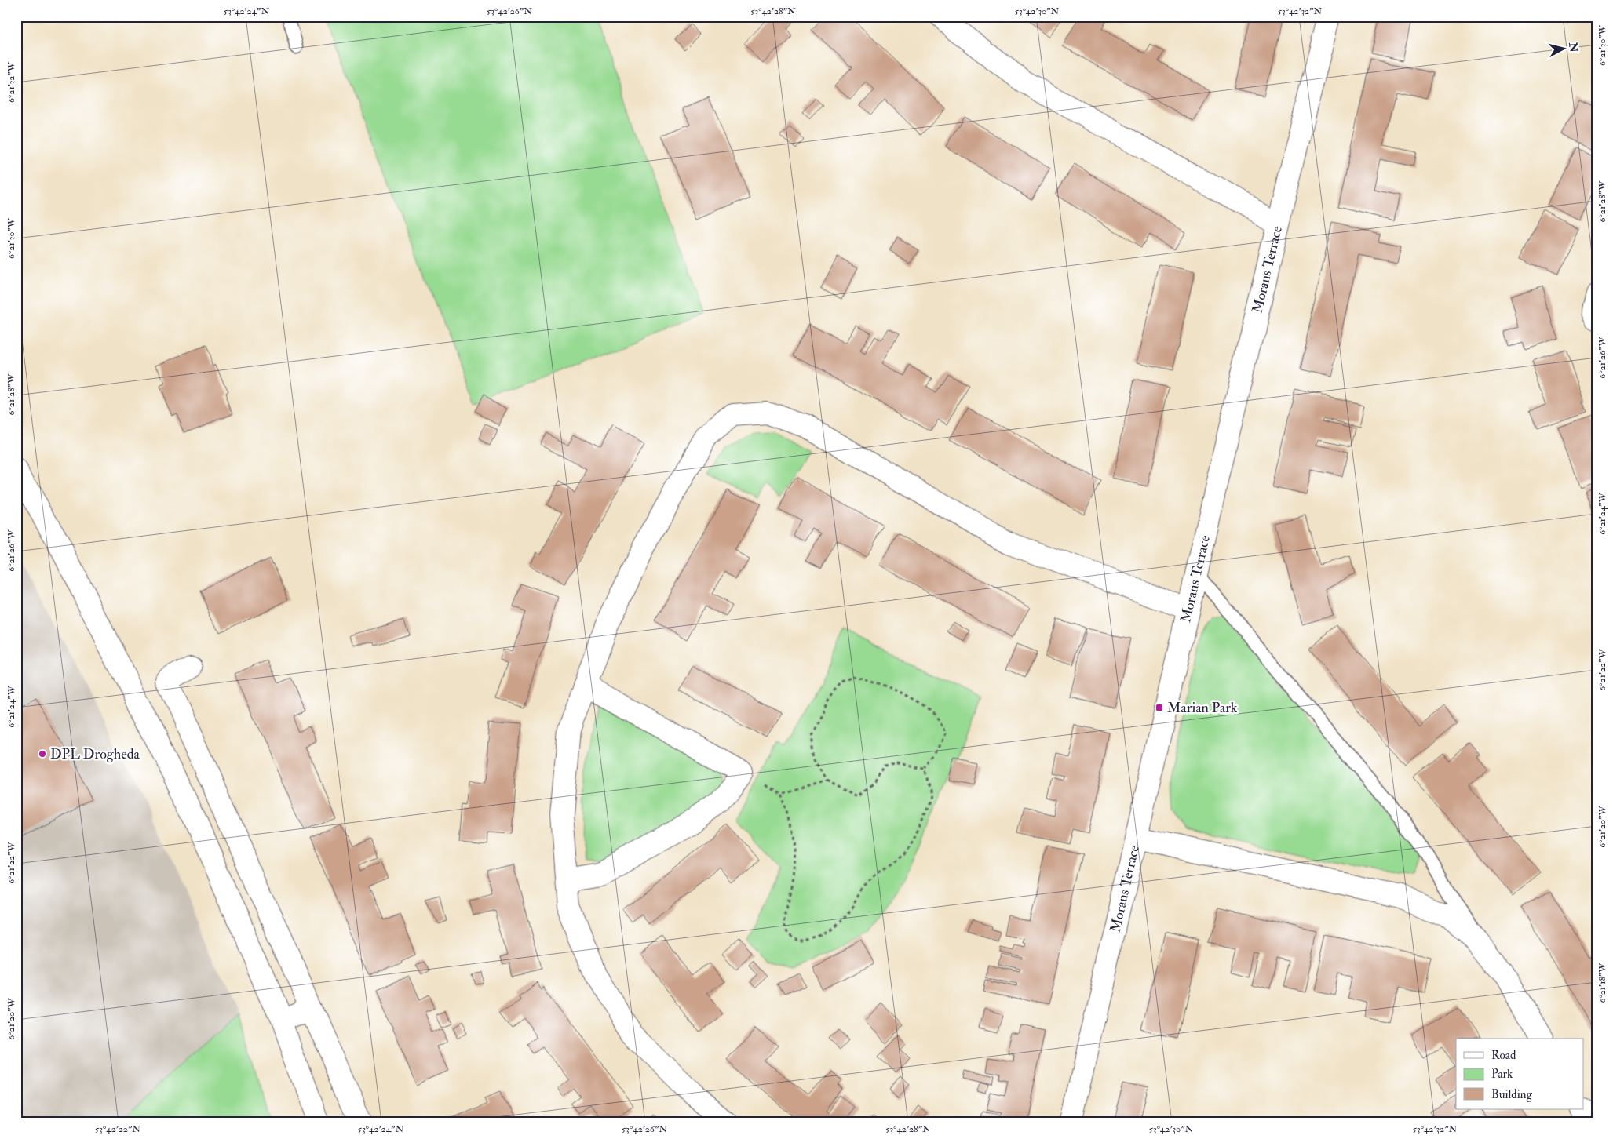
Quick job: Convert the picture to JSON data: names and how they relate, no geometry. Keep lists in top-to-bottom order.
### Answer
{
  "streets": {
    "street": ["Morans Terrace"]
  },
  "places": {
    "transit": ["Marian Park"],
    "other": ["DPL Drogheda"]
  },
  "legend": ["Road", "Park", "Building"],
  "north": "right",
  "coordinates": [
    "53°42'24\"N",
    "53°42'26\"N",
    "53°42'28\"N",
    "53°42'30\"N",
    "53°42'32\"N",
    "6°21'30\"W",
    "6°21'32\"W",
    "6°21'28\"W",
    "6°21'26\"W",
    "6°21'24\"W",
    "6°21'22\"W",
    "6°21'20\"W",
    "6°21'18\"W",
    "53°42'22\"N"
  ]
}
